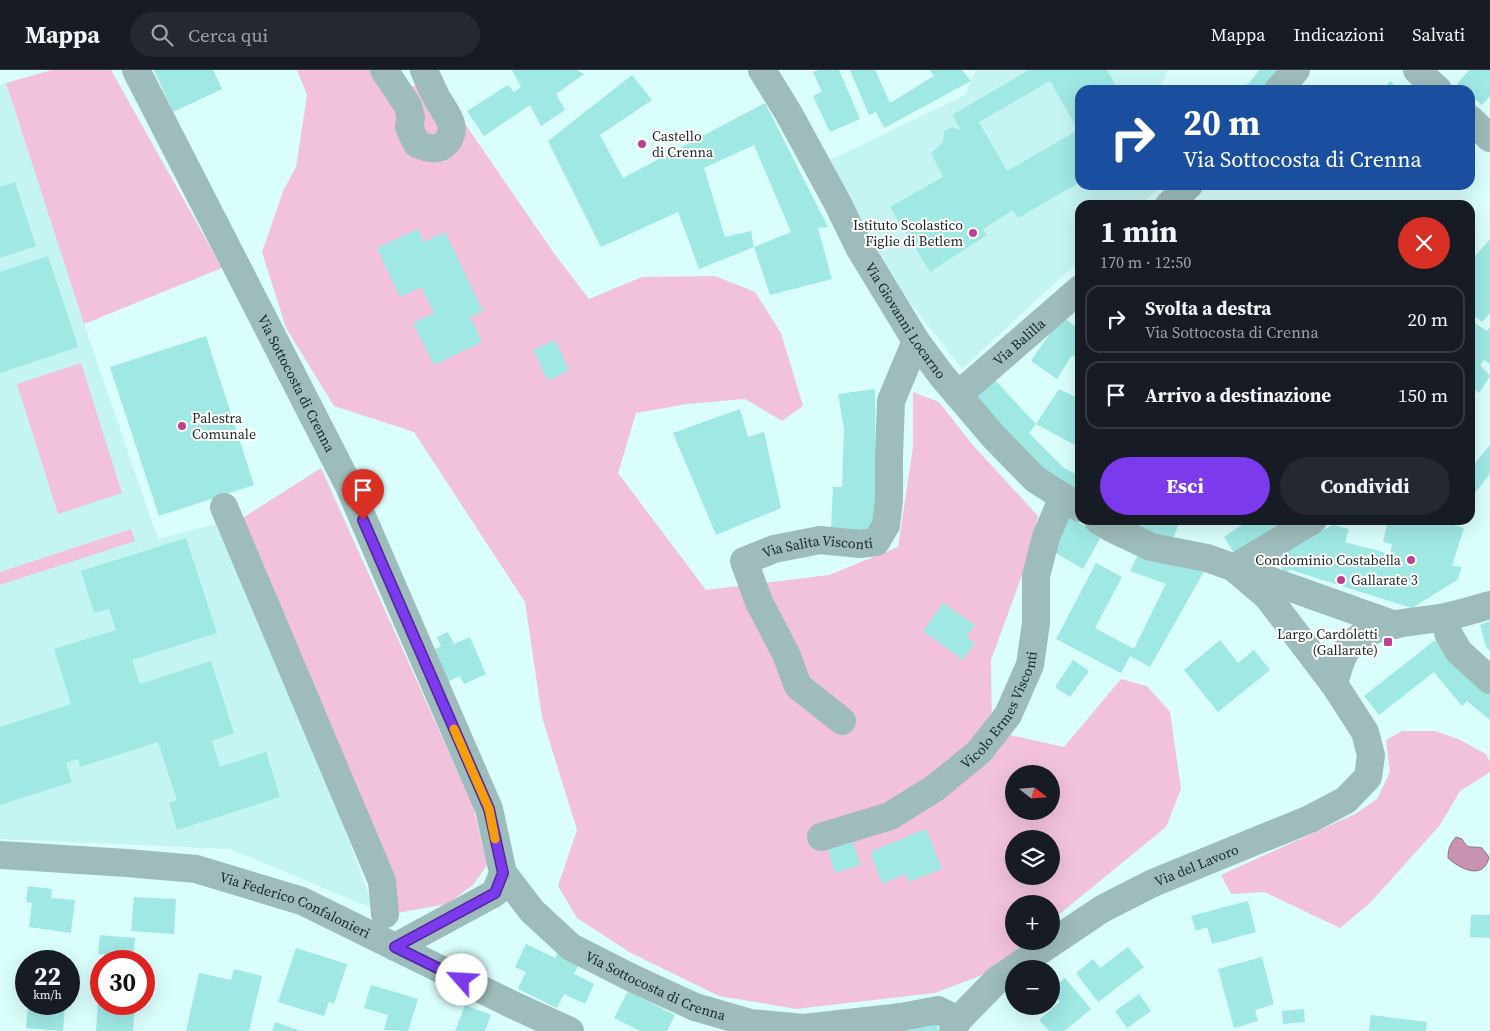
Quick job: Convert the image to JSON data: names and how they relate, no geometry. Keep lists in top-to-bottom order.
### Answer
{
  "streets": {
    "street": [
      "Via Giovanni Locarno",
      "Via Balilla",
      "Via Sottocosta di Crenna",
      "Via Salita Visconti",
      "Vicolo Ermes Visconti",
      "Via del Lavoro",
      "Via Federico Confalonieri"
    ]
  },
  "crossings": [
    ["Via Giovanni Locarno", "Via Balilla"],
    ["Via Giovanni Locarno", "Via Salita Visconti"],
    ["Via Giovanni Locarno", "Vicolo Ermes Visconti"],
    ["Via Sottocosta di Crenna", "Via del Lavoro"]
  ],
  "places": {
    "other": [
      "Castello di Crenna",
      "Istituto Scolastico Figlie di Betlem",
      "Palestra Comunale",
      "Condominio Costabella",
      "Gallarate 3"
    ],
    "transit": ["Largo Cardoletti (Gallarate)"]
  },
  "north": "right",
  "page": {
    "header": "Mappa",
    "search": "Cerca qui",
    "nav": ["Mappa", "Indicazioni", "Salvati"],
    "turn": ["20 m", "Via Sottocosta di Crenna"],
    "heading": ["1 min", "170 m · 12:50"],
    "list": [
      {
        "name": "Svolta a destra",
        "note": "Via Sottocosta di Crenna",
        "value": "20 m"
      },
      {
        "name": "Arrivo a destinazione",
        "value": "150 m"
      }
    ],
    "buttons": ["Esci", "Condividi"],
    "map_buttons": ["+", "−"],
    "speed": "22 km/h",
    "limit": "30"
  }
}
